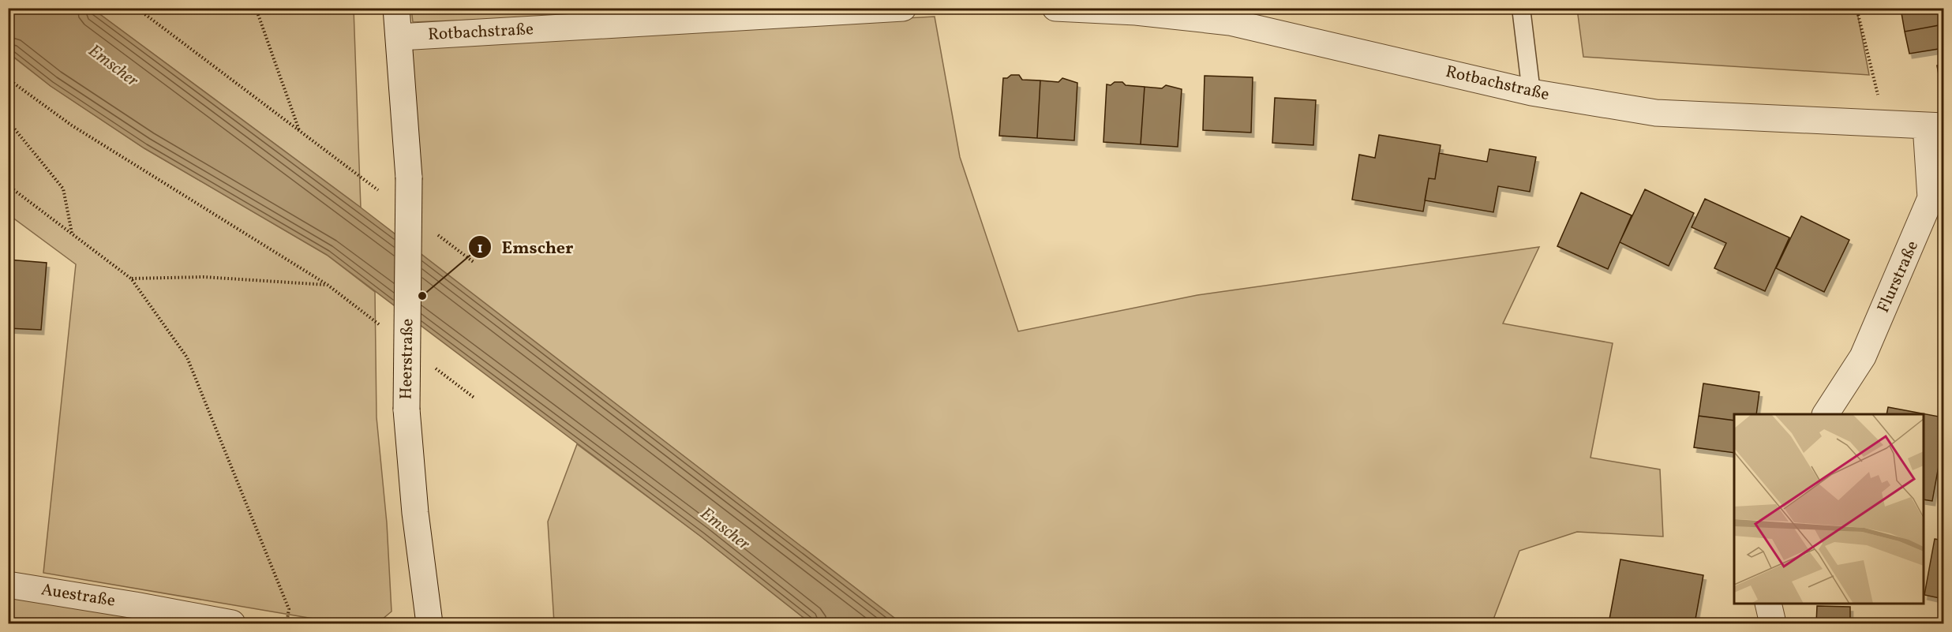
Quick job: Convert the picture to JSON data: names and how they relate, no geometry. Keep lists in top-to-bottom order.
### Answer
{
  "streets": {
    "street": [
      "Rotbachstraße",
      "Flurstraße",
      "Heerstraße",
      "Auestraße"
    ]
  },
  "crossings": [
    ["Rotbachstraße", "Flurstraße"],
    ["Rotbachstraße", "Heerstraße"]
  ],
  "water": ["Emscher"],
  "places": ["Emscher"]
}
